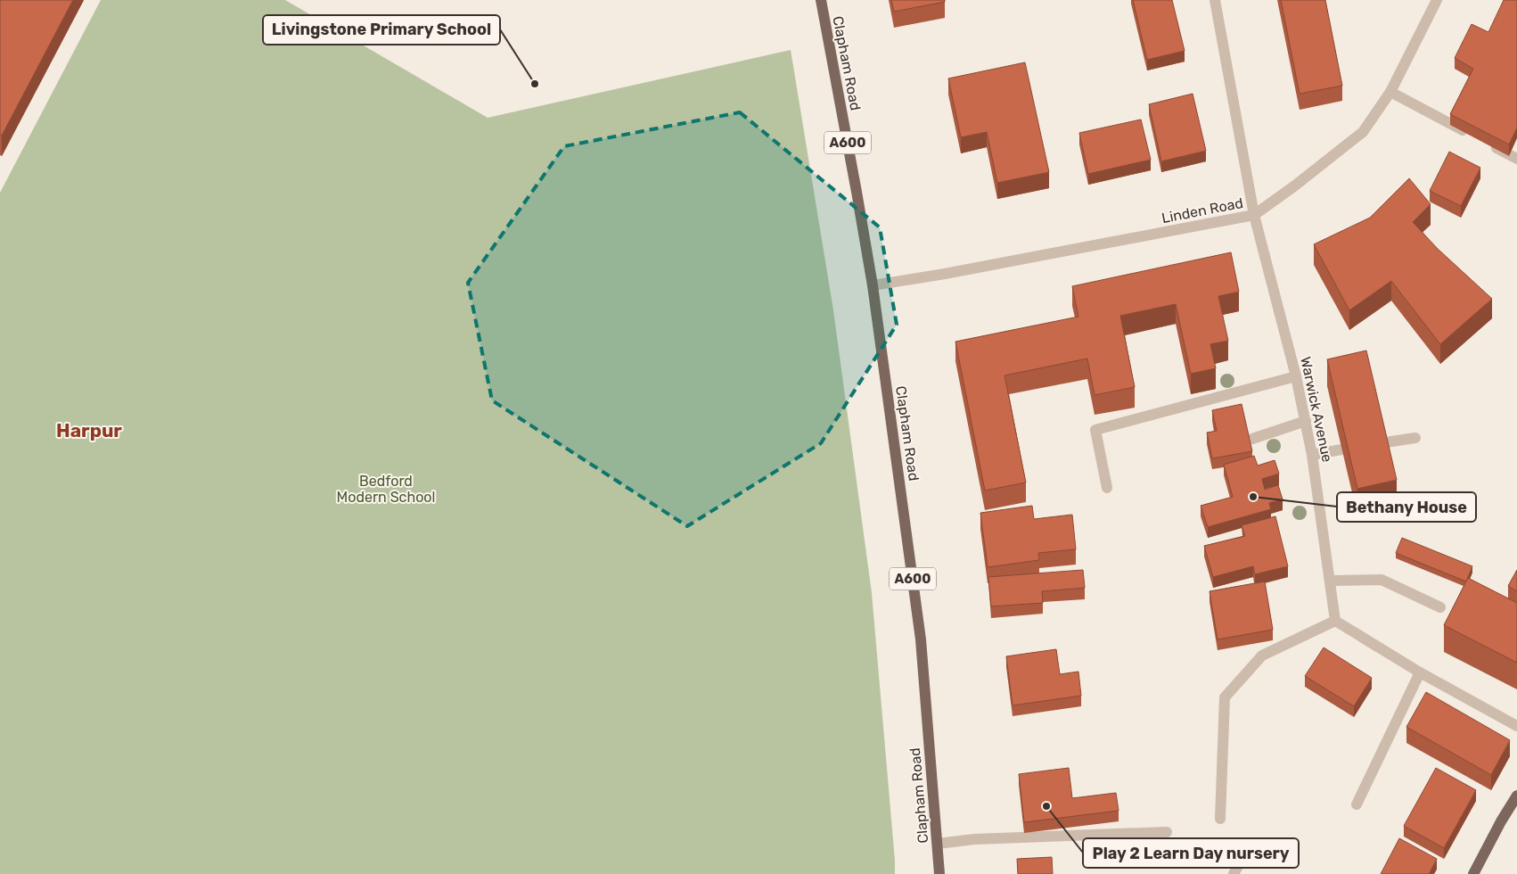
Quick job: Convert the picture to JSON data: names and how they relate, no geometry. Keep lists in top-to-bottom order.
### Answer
{
  "streets": {
    "main road": ["Clapham Road", "A600"],
    "street": ["Linden Road", "Warwick Avenue"]
  },
  "crossings": [
    ["Clapham Road", "Linden Road"],
    ["Linden Road", "Warwick Avenue"]
  ],
  "districts": ["Harpur"],
  "parks": ["Bedford Modern School"],
  "places": ["Livingstone Primary School", "Bethany House", "Play 2 Learn Day nursery"]
}
